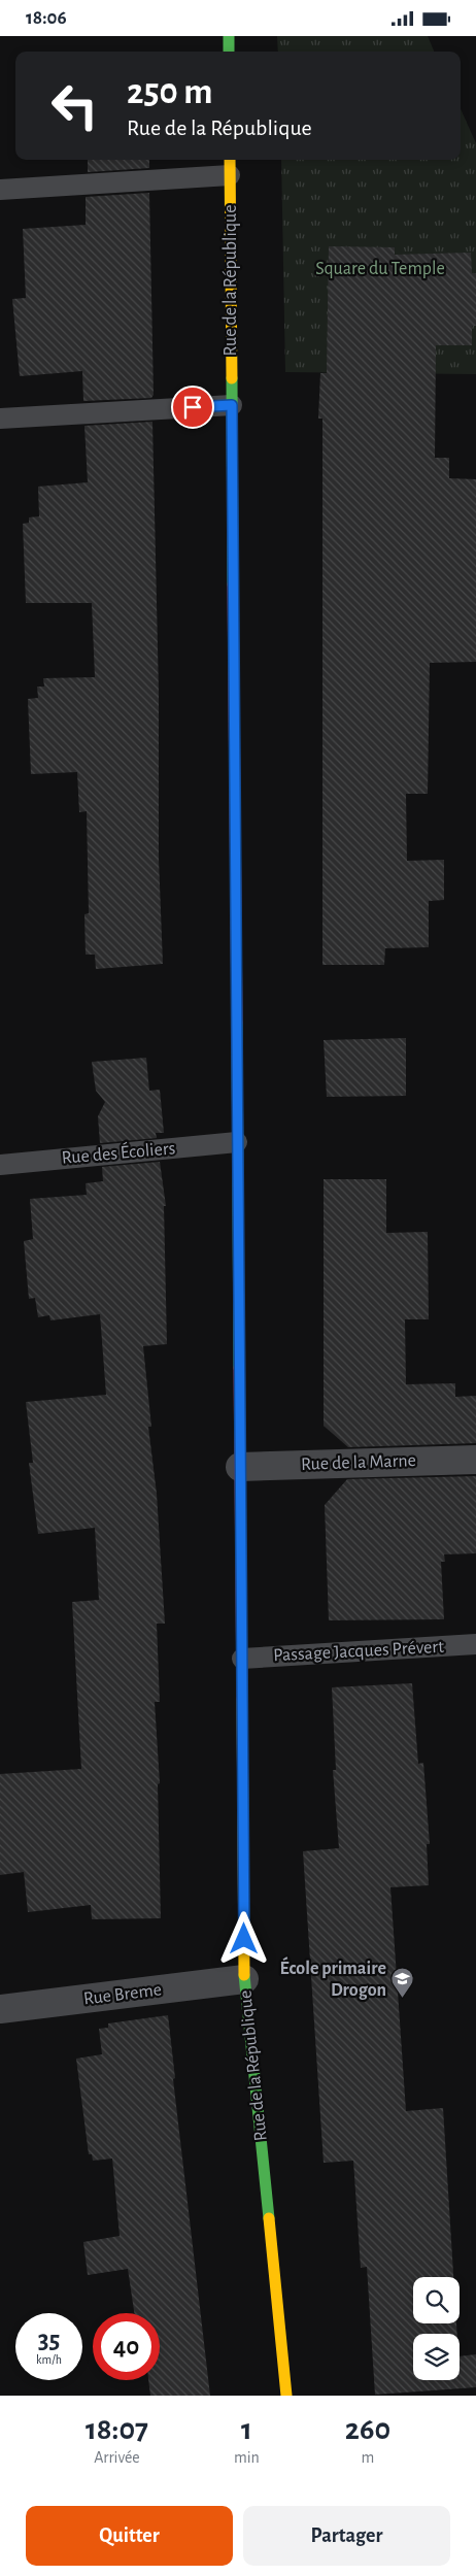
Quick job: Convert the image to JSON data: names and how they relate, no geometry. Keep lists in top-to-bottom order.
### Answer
{
  "streets": {
    "street": ["Rue de la République", "Rue de la Marne", "Rue Breme"],
    "lane": ["Rue des Écoliers", "Passage Jacques Prévert"]
  },
  "crossings": [
    ["Rue de la République", "Rue des Écoliers"],
    ["Rue de la République", "Rue de la Marne"],
    ["Rue de la République", "Passage Jacques Prévert"],
    ["Rue de la République", "Rue Breme"]
  ],
  "parks": ["Square du Temple"],
  "places": {
    "school or university": ["École primaire Drogon"]
  },
  "page": {
    "status": "18:06",
    "turn": ["250 m", "Rue de la République"],
    "speed": "35 km/h",
    "limit": "40",
    "eta": [
      "18:07",
      "Arrivée",
      "1",
      "min",
      "260",
      "m"
    ],
    "buttons": ["Quitter", "Partager"]
  }
}
